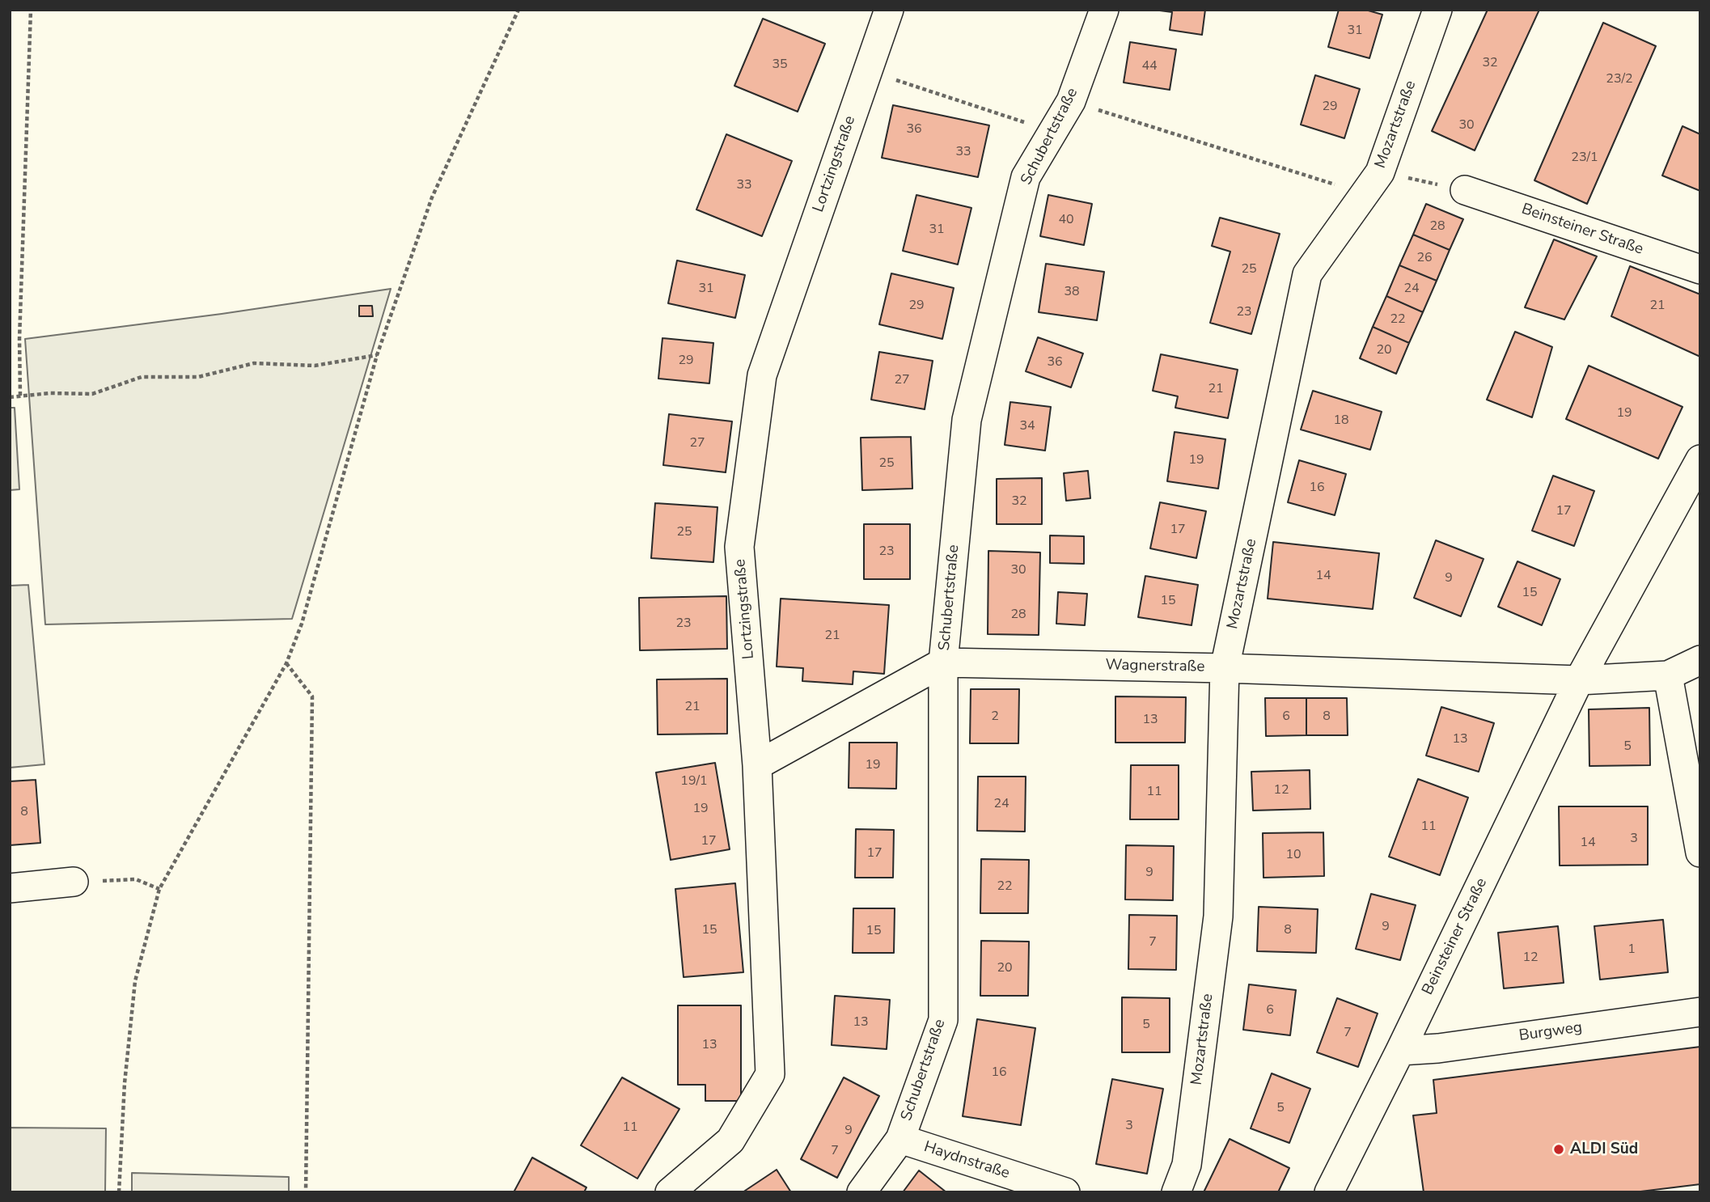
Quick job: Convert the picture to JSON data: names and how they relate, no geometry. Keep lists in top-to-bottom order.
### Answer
{
  "streets": {
    "street": [
      "Mozartstraße",
      "Schubertstraße",
      "Lortzingstraße",
      "Beinsteiner Straße",
      "Wagnerstraße",
      "Burgweg",
      "Haydnstraße"
    ]
  },
  "crossings": [
    ["Mozartstraße", "Wagnerstraße"],
    ["Schubertstraße", "Wagnerstraße"],
    ["Schubertstraße", "Haydnstraße"],
    ["Beinsteiner Straße", "Wagnerstraße"],
    ["Beinsteiner Straße", "Burgweg"]
  ],
  "places": ["ALDI Süd"],
  "house_numbers": [
    "31",
    "32",
    "35",
    "44",
    "23/2",
    "29",
    "30",
    "36",
    "33",
    "23/1",
    "33",
    "40",
    "28",
    "31",
    "26",
    "25",
    "31",
    "24",
    "38",
    "29",
    "21",
    "23",
    "22",
    "20",
    "29",
    "36",
    "27",
    "21",
    "19",
    "18",
    "34",
    "27",
    "19",
    "25",
    "16",
    "32",
    "17",
    "17",
    "25",
    "23",
    "30",
    "14",
    "9",
    "15",
    "15",
    "28",
    "23",
    "21",
    "21",
    "2",
    "6",
    "8",
    "13",
    "13",
    "5",
    "19",
    "19/1",
    "12",
    "11",
    "24",
    "19",
    "8",
    "11",
    "3",
    "17",
    "14",
    "17",
    "10",
    "9",
    "22",
    "9",
    "15",
    "8",
    "15",
    "7",
    "1",
    "12",
    "20",
    "6",
    "13",
    "5",
    "7",
    "13",
    "16",
    "5",
    "3",
    "11",
    "9",
    "7"
  ]
}
